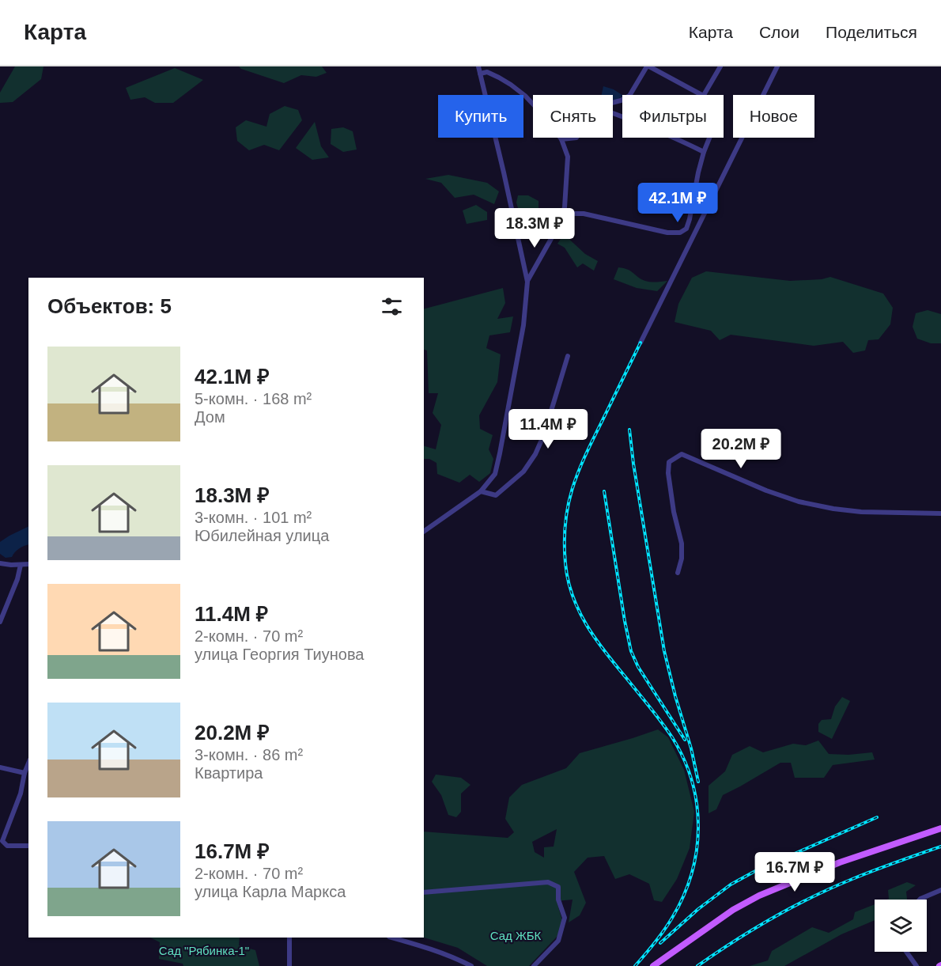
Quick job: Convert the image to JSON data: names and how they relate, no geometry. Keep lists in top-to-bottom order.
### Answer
{
  "parks": ["Сад ЖБК", "Сад \"Рябинка-1\""],
  "page": {
    "header": "Карта",
    "nav": ["Карта", "Слои", "Поделиться"],
    "chip": [
      "Купить",
      "Снять",
      "Фильтры",
      "Новое"
    ],
    "price": [
      "42.1M ₽",
      "18.3M ₽",
      "11.4M ₽",
      "20.2M ₽",
      "16.7M ₽"
    ],
    "heading": "Объектов: 5",
    "list": [
      {
        "name": "42.1M ₽",
        "note": "5-комн. · 168 m² · Дом"
      },
      {
        "name": "18.3M ₽",
        "note": "3-комн. · 101 m² · Юбилейная улица"
      },
      {
        "name": "11.4M ₽",
        "note": "2-комн. · 70 m² · улица Георгия Тиунова"
      },
      {
        "name": "20.2M ₽",
        "note": "3-комн. · 86 m² · Квартира"
      },
      {
        "name": "16.7M ₽",
        "note": "2-комн. · 70 m² · улица Карла Маркса"
      }
    ]
  }
}
